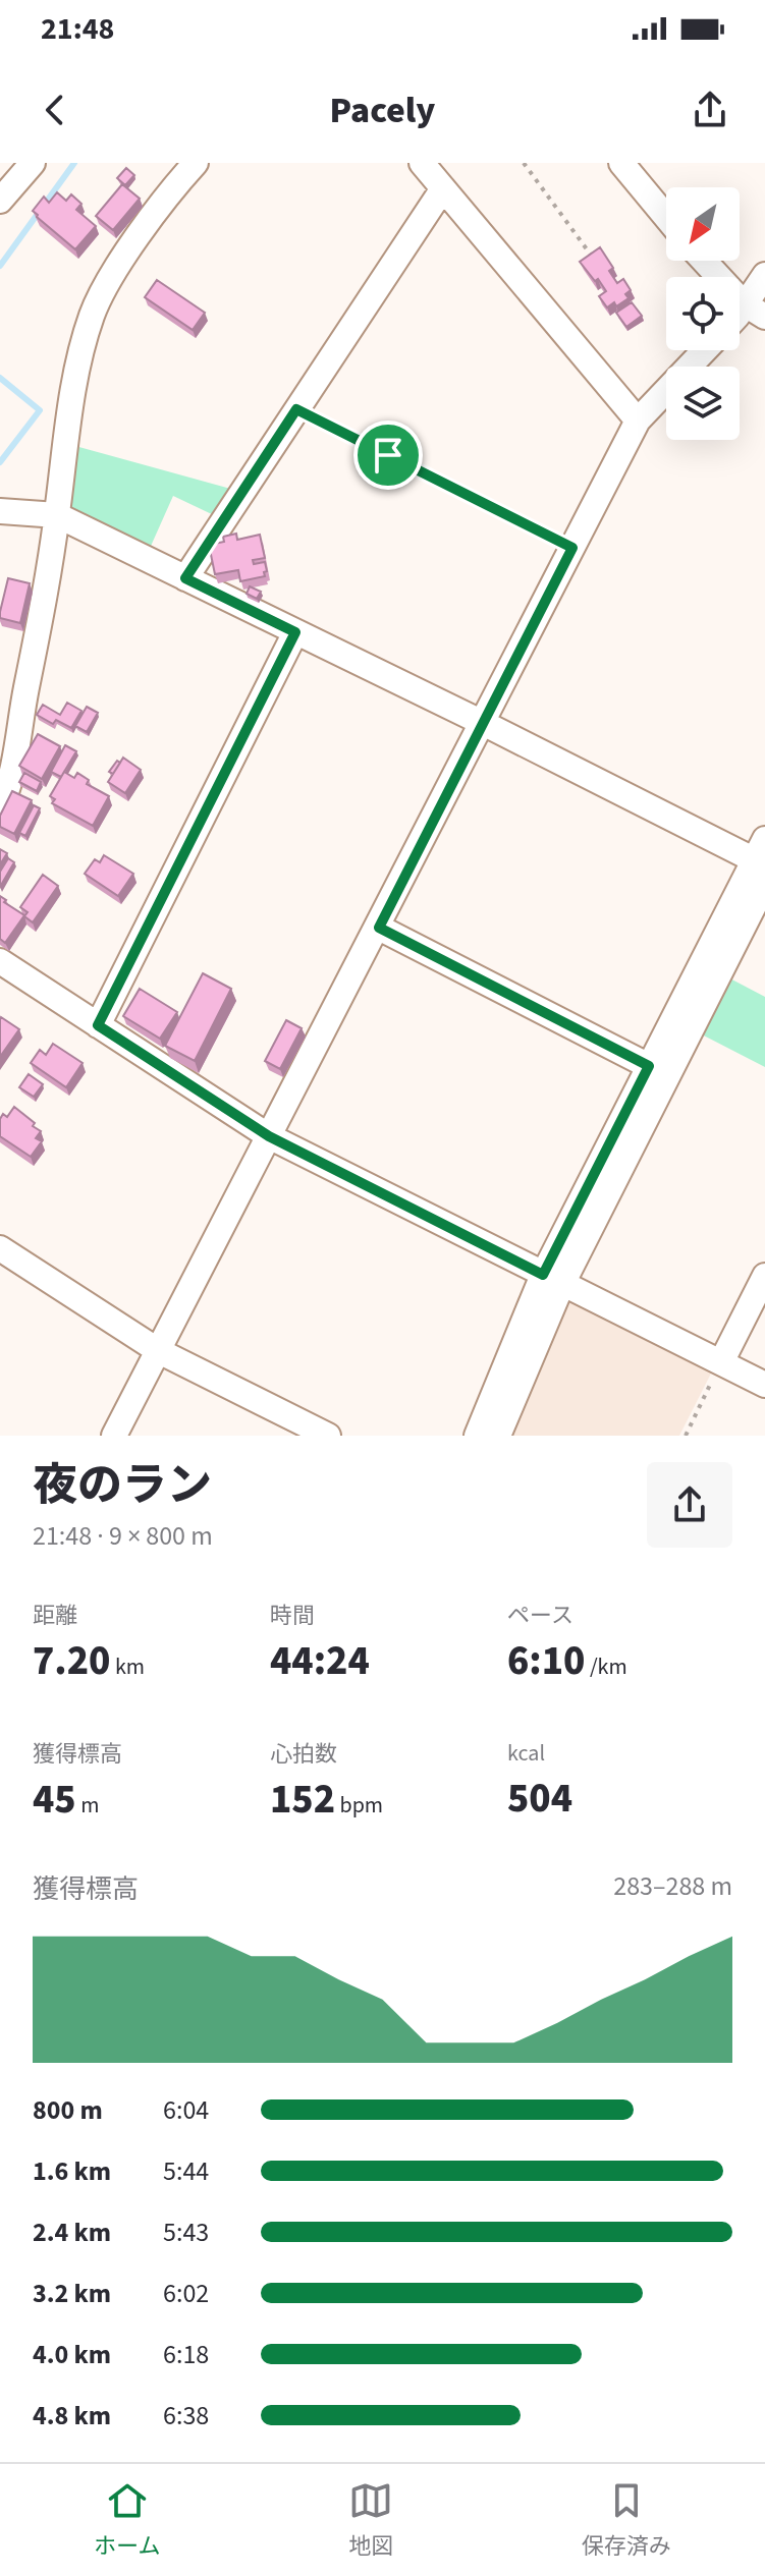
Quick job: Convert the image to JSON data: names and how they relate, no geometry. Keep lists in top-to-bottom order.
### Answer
{
  "north": "bottom left",
  "page": {
    "status": "21:48",
    "header": "Pacely",
    "heading": ["夜のラン", "21:48 · 9 × 800 m"],
    "stats": [
      ["距離", "7.20 km"],
      ["時間", "44:24"],
      ["ペース", "6:10 /km"],
      ["獲得標高", "45 m"],
      ["心拍数", "152 bpm"],
      ["kcal", "504"]
    ],
    "chart": ["獲得標高", "283–288 m"],
    "list": [
      {
        "name": "800 m",
        "note": "6:04"
      },
      {
        "name": "1.6 km",
        "note": "5:44"
      },
      {
        "name": "2.4 km",
        "note": "5:43"
      },
      {
        "name": "3.2 km",
        "note": "6:02"
      },
      {
        "name": "4.0 km",
        "note": "6:18"
      },
      {
        "name": "4.8 km",
        "note": "6:38"
      }
    ],
    "tabs": ["ホーム", "地図", "保存済み"]
  }
}
